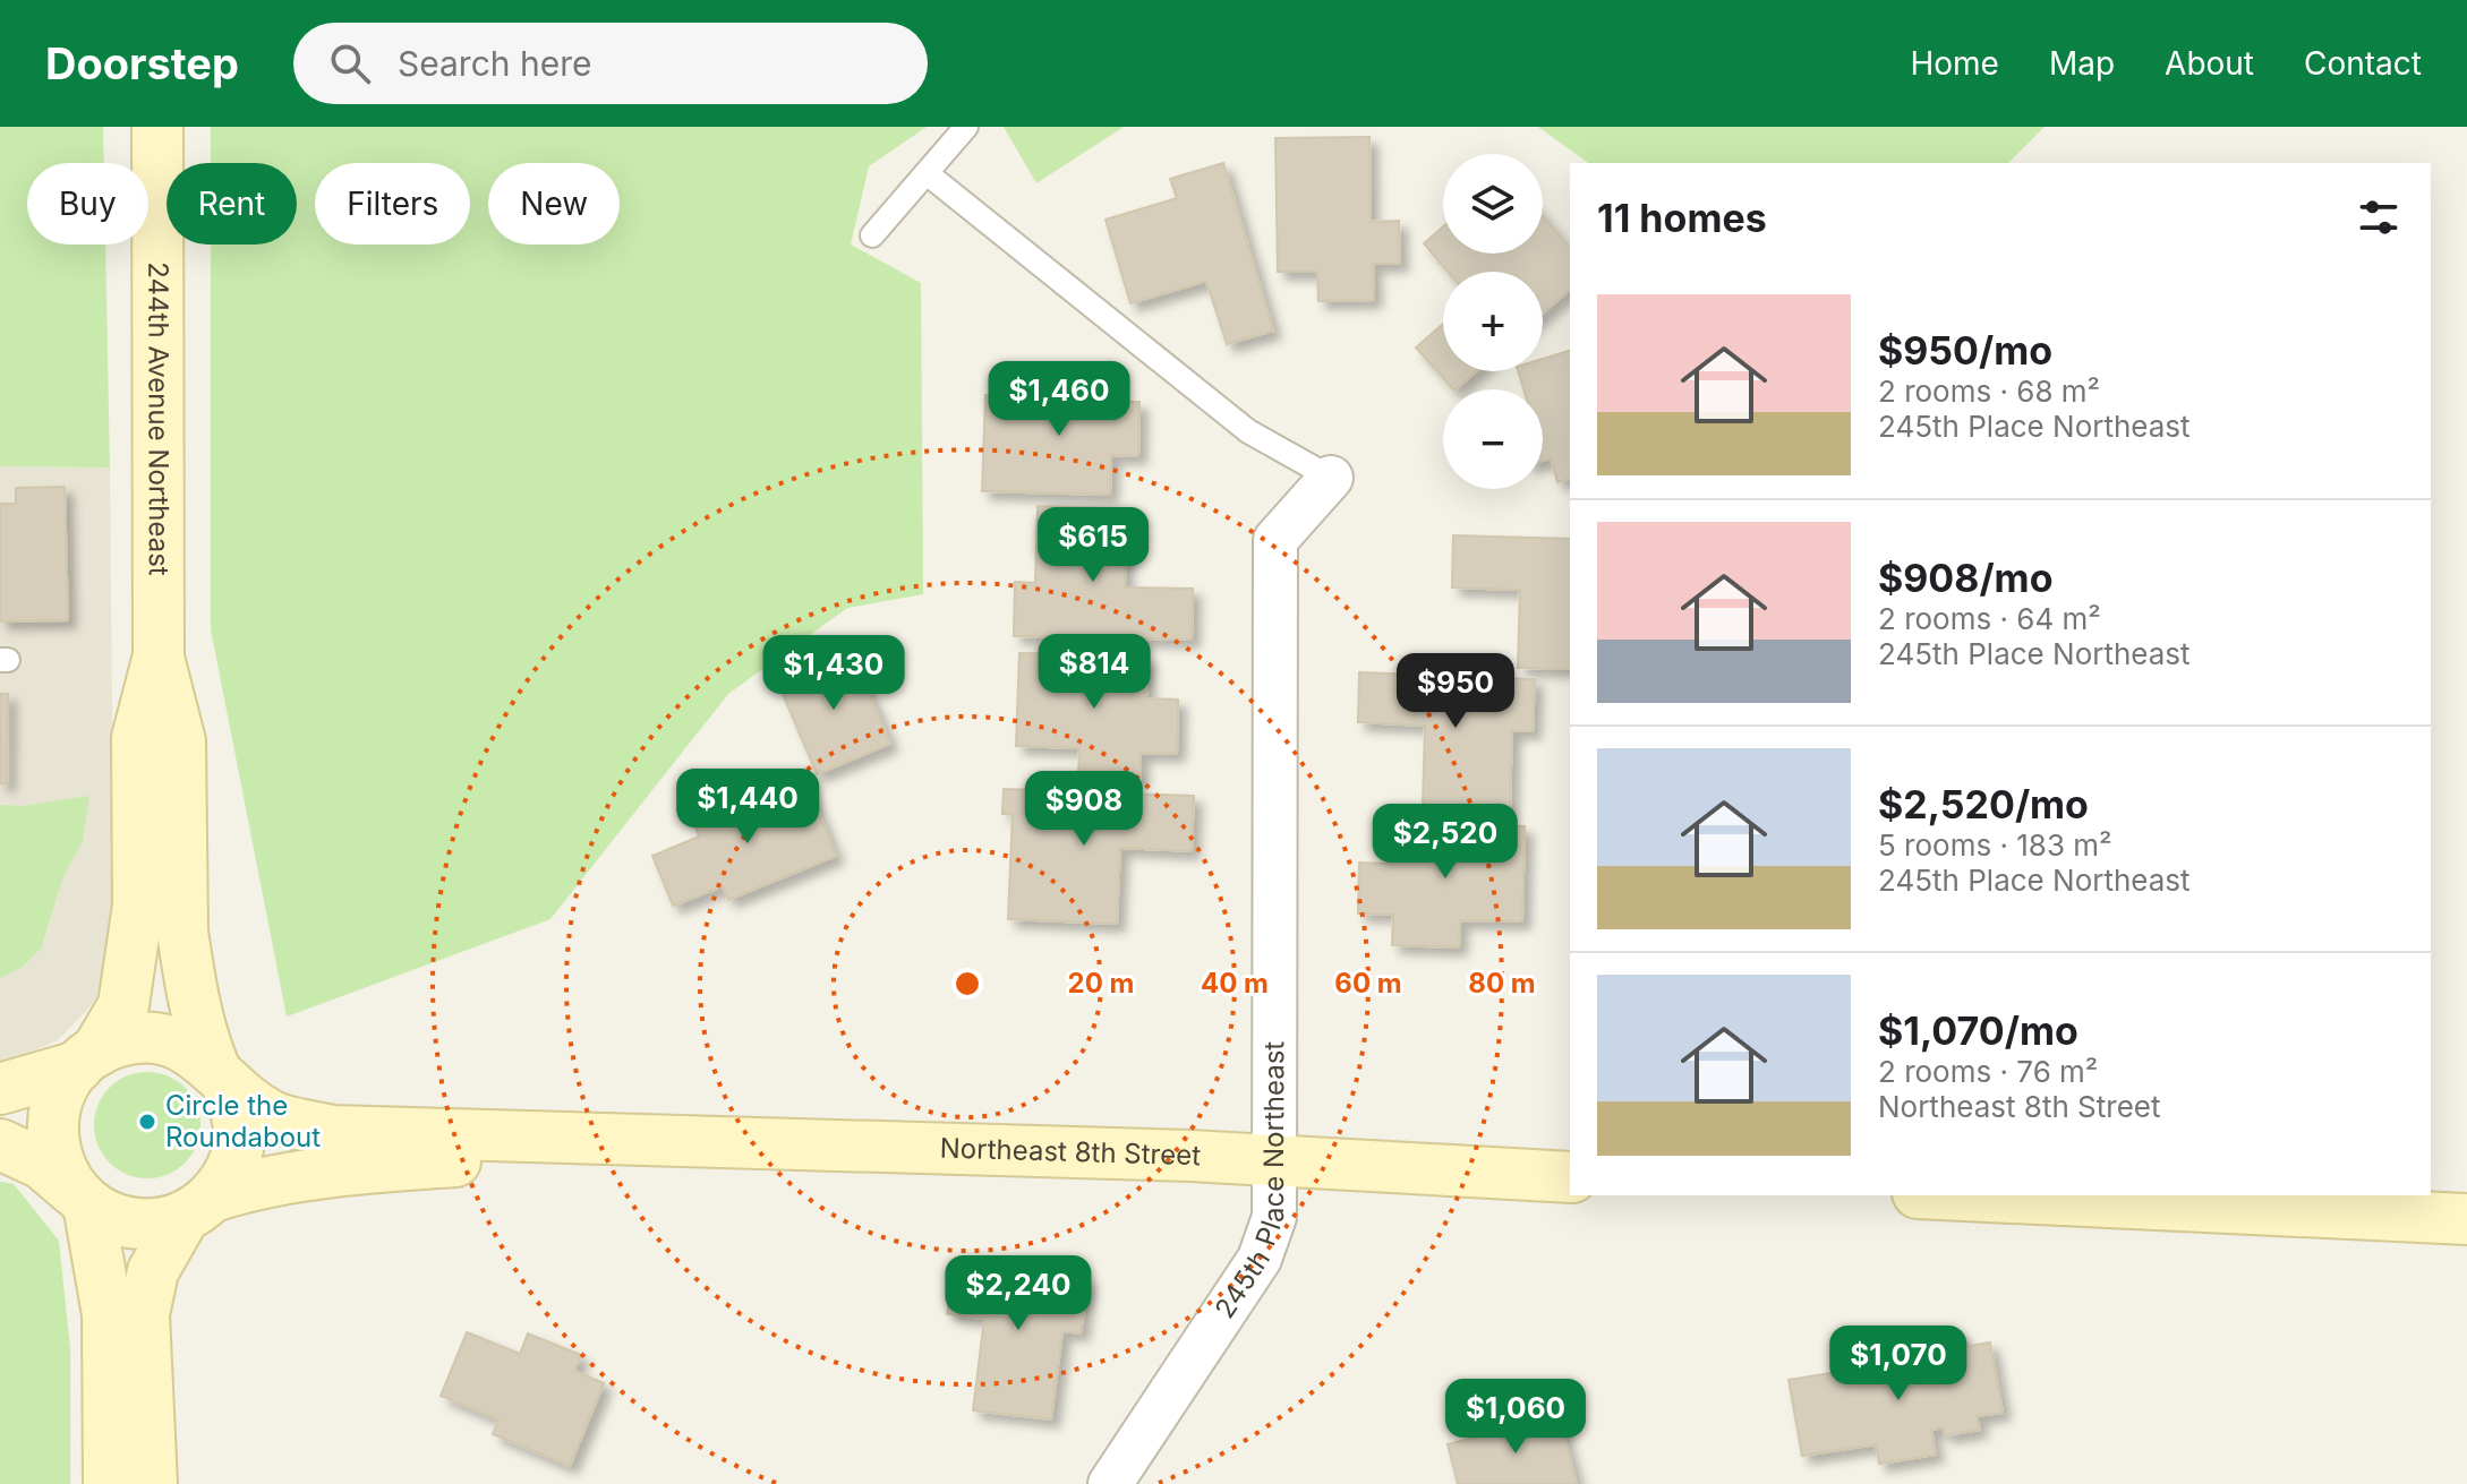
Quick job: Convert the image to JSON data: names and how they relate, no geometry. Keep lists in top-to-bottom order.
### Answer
{
  "streets": {
    "street": ["244th Avenue Northeast", "Northeast 8th Street", "245th Place Northeast"]
  },
  "crossings": [
    ["244th Avenue Northeast", "Northeast 8th Street"],
    ["Northeast 8th Street", "245th Place Northeast"]
  ],
  "places": ["Circle the Roundabout"],
  "page": {
    "header": "Doorstep",
    "search": "Search here",
    "nav": [
      "Home",
      "Map",
      "About",
      "Contact"
    ],
    "map_buttons": ["+", "−"],
    "chip": [
      "Buy",
      "Rent",
      "Filters",
      "New"
    ],
    "heading": "11 homes",
    "list": [
      {
        "name": "$950/mo",
        "note": "2 rooms · 68 m² · 245th Place Northeast"
      },
      {
        "name": "$908/mo",
        "note": "2 rooms · 64 m² · 245th Place Northeast"
      },
      {
        "name": "$2,520/mo",
        "note": "5 rooms · 183 m² · 245th Place Northeast"
      },
      {
        "name": "$1,070/mo",
        "note": "2 rooms · 76 m² · Northeast 8th Street"
      }
    ],
    "price": [
      "$1,460",
      "$615",
      "$814",
      "$1,430",
      "$950",
      "$1,440",
      "$908",
      "$2,520",
      "$2,240",
      "$1,070",
      "$1,060"
    ]
  },
  "rings": [
    "20 m",
    "40 m",
    "60 m",
    "80 m"
  ]
}
